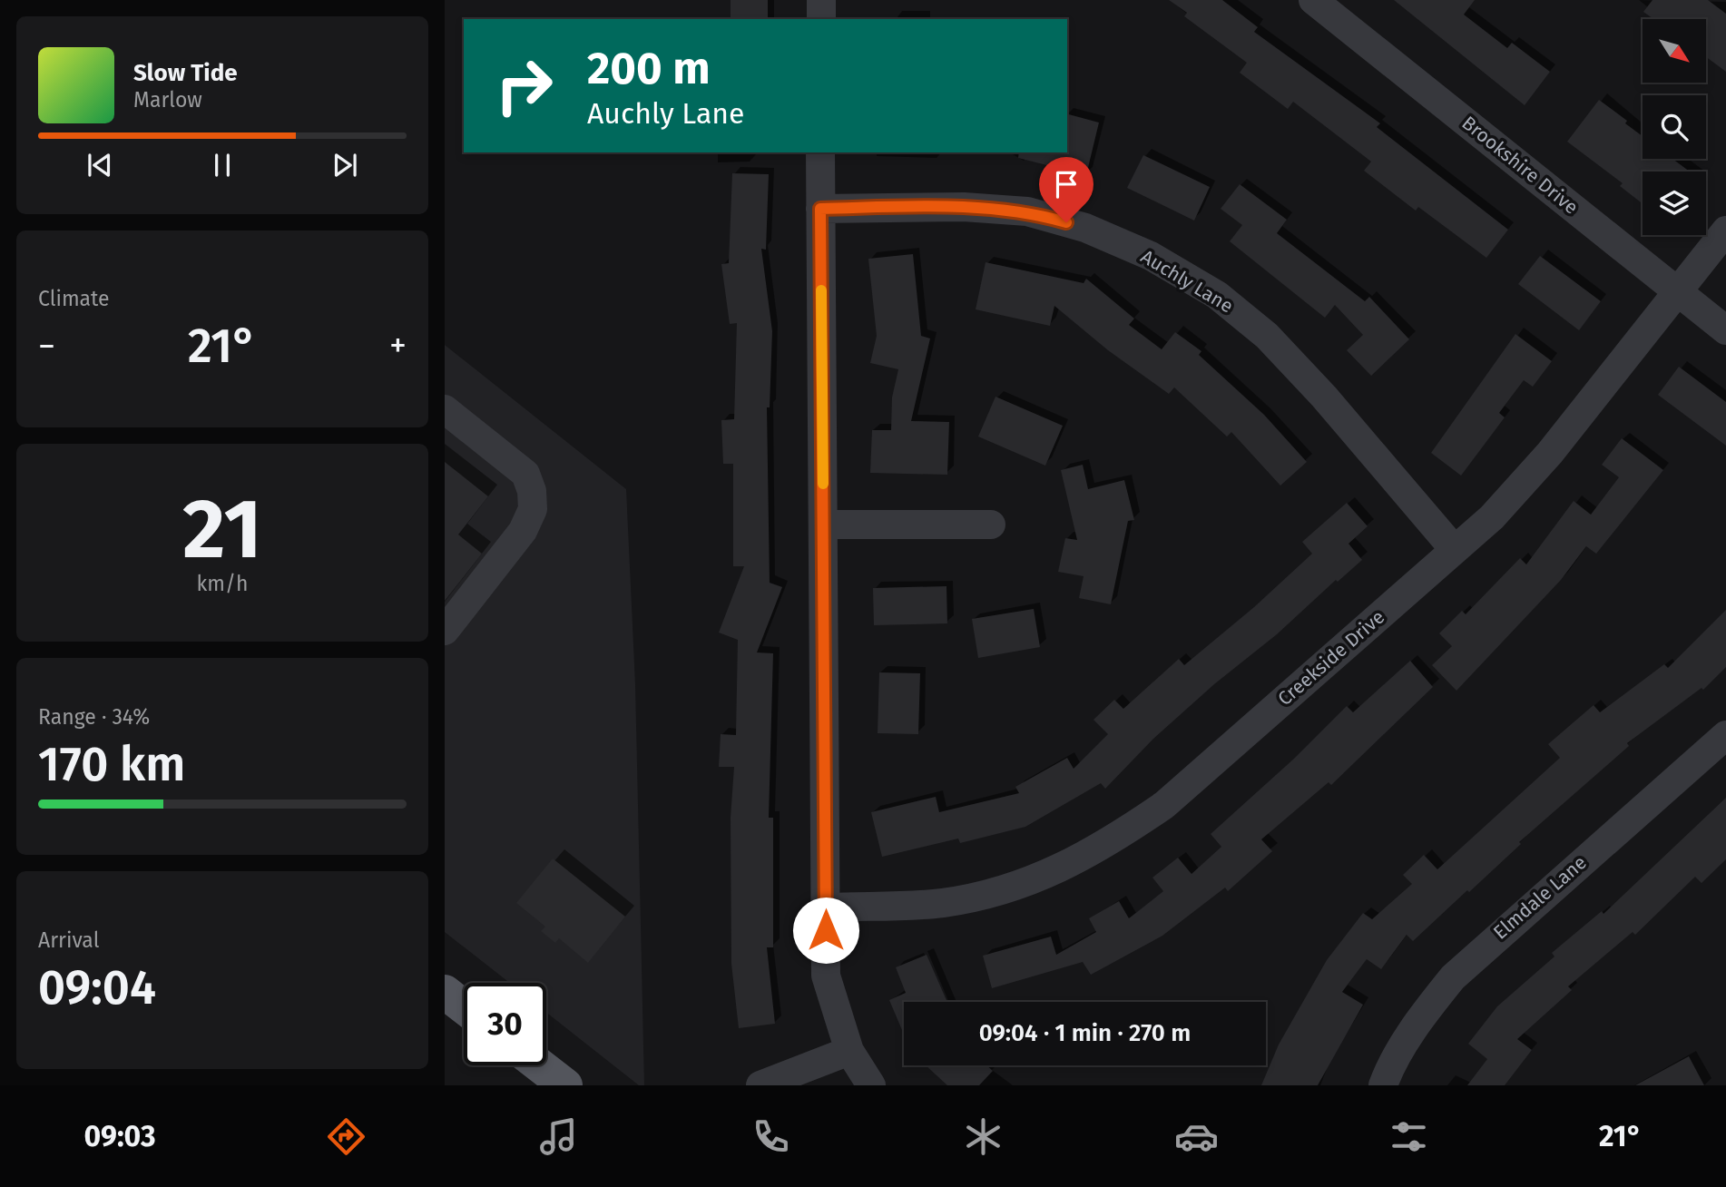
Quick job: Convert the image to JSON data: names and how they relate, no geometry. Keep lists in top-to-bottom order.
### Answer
{
  "streets": {
    "street": [
      "Brookshire Drive",
      "Auchly Lane",
      "Creekside Drive",
      "Elmdale Lane"
    ]
  },
  "crossings": [
    ["Brookshire Drive", "Creekside Drive"],
    ["Auchly Lane", "Creekside Drive"]
  ],
  "north": "bottom right",
  "page": {
    "turn": ["200 m", "Auchly Lane"],
    "song": ["Slow Tide", "Marlow"],
    "tile": [
      "Climate",
      ["21", "km/h"],
      ["Range · 34%", "170 km"],
      ["Arrival", "09:04"]
    ],
    "heat": ["−", "21°", "+"],
    "limit": "30",
    "trip": "09:04 · 1 min · 270 m",
    "tabs": ["09:03", "21°"]
  }
}
